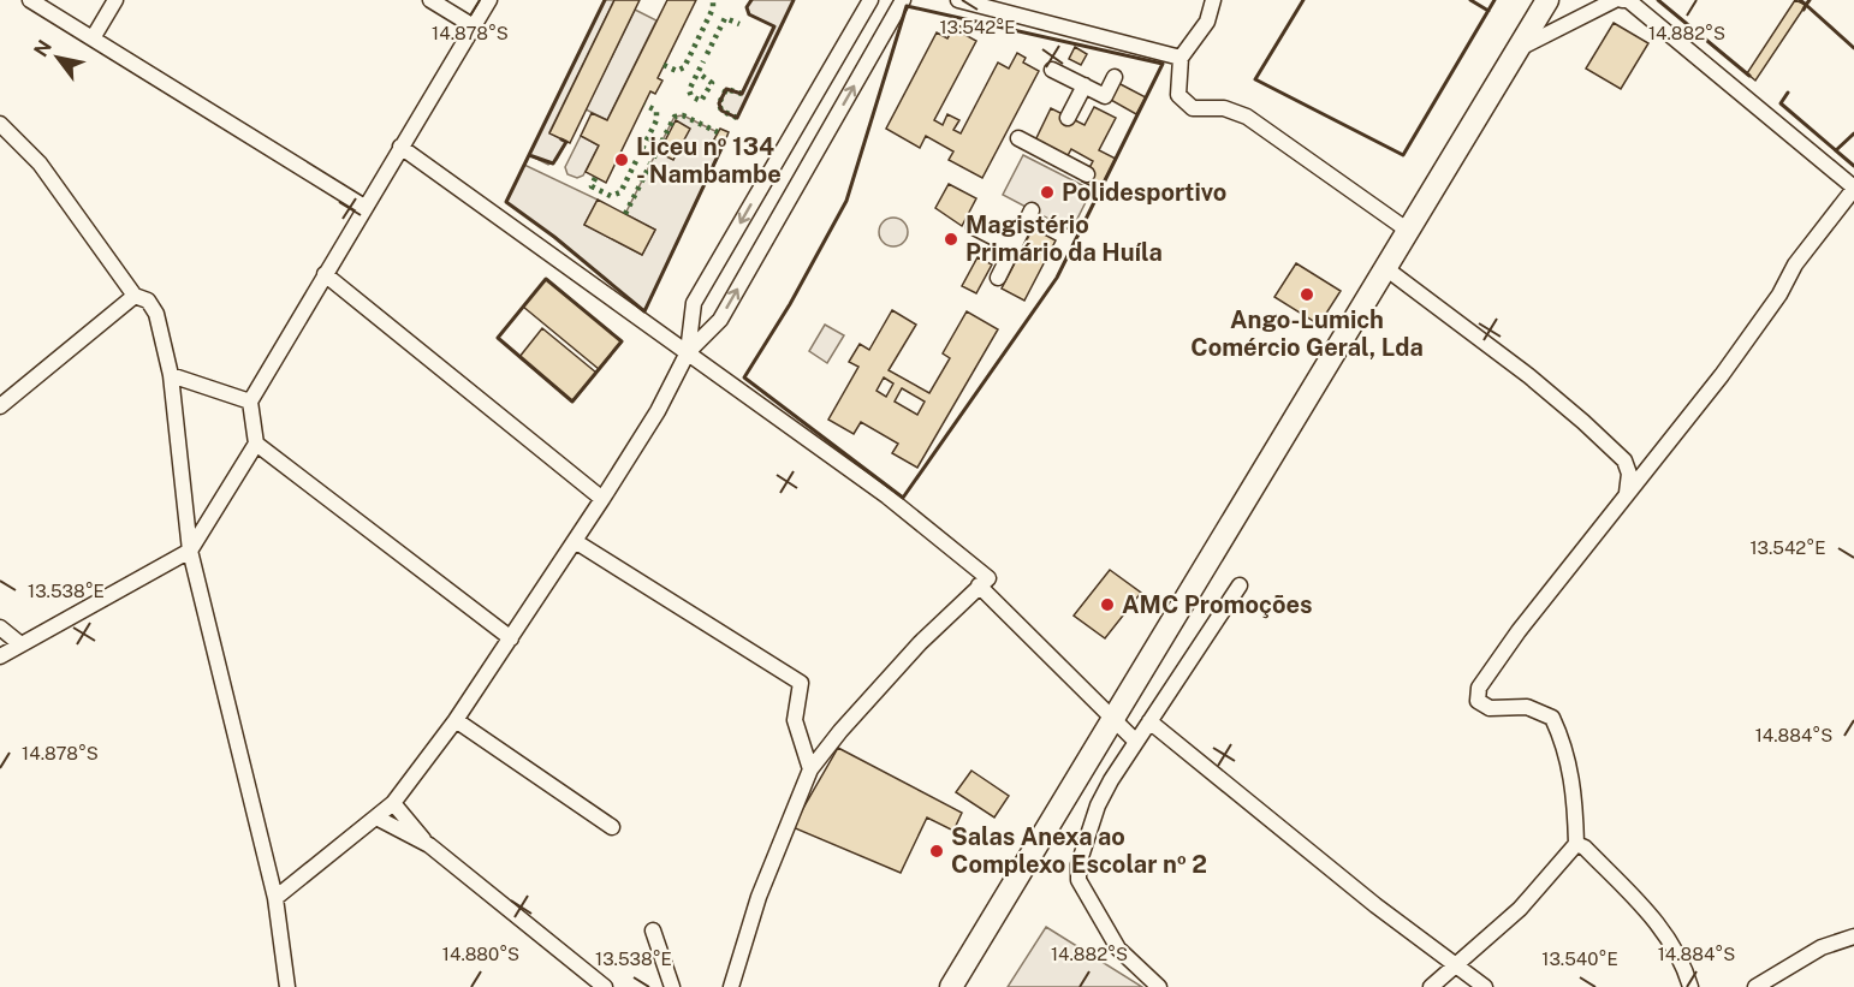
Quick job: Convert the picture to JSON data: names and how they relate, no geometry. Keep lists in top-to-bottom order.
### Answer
{
  "places": [
    "Liceu nº 134 - Nambambe",
    "Polidesportivo",
    "Magistério Primário da Huíla",
    "Ango-Lumich Comércio Geral, Lda",
    "AMC Promoções",
    "Salas Anexa ao Complexo Escolar nº 2"
  ],
  "north": "top left",
  "coordinates": [
    "13.542°E",
    "14.878°S",
    "14.882°S",
    "13.538°E",
    "14.884°S",
    "14.880°S",
    "13.540°E"
  ]
}
